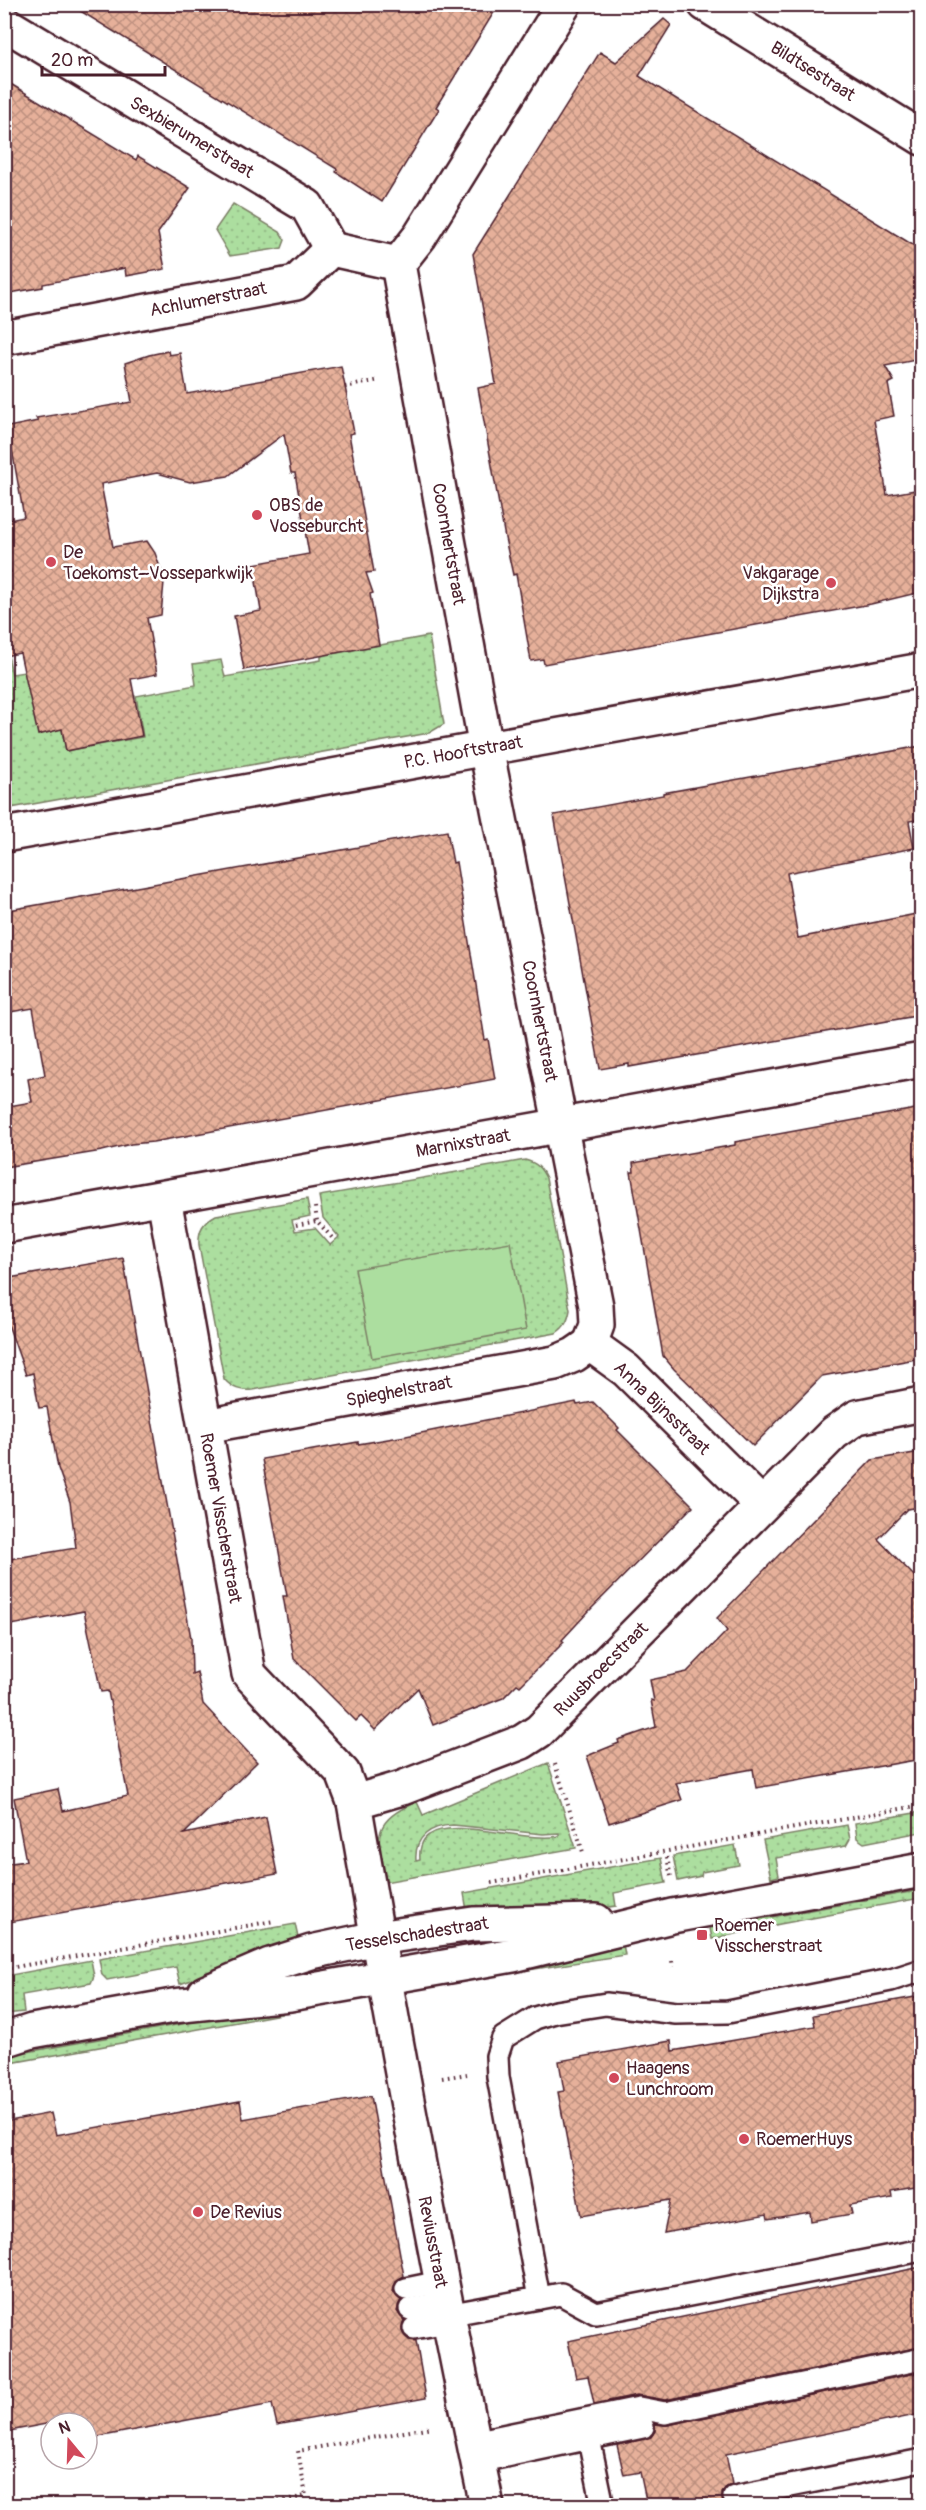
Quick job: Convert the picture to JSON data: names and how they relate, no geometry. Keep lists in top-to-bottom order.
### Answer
{
  "streets": {
    "street": [
      "Bildtsestraat",
      "Sexbierumerstraat",
      "Achlumerstraat",
      "Coornhertstraat",
      "P.C. Hooftstraat",
      "Marnixstraat",
      "Spieghelstraat",
      "Anna Bijnsstraat",
      "Roemer Visscherstraat",
      "Ruusbroecstraat",
      "Tesselschadestraat",
      "Reviusstraat"
    ]
  },
  "crossings": [
    ["Sexbierumerstraat", "Achlumerstraat"],
    ["Coornhertstraat", "P.C. Hooftstraat"],
    ["Coornhertstraat", "Marnixstraat"],
    ["Marnixstraat", "Roemer Visscherstraat"],
    ["Spieghelstraat", "Anna Bijnsstraat"],
    ["Spieghelstraat", "Roemer Visscherstraat"],
    ["Anna Bijnsstraat", "Ruusbroecstraat"],
    ["Roemer Visscherstraat", "Ruusbroecstraat"],
    ["Tesselschadestraat", "Reviusstraat"]
  ],
  "places": {
    "other": [
      "OBS de Vosseburcht",
      "De Toekomst–Vosseparkwijk",
      "Vakgarage Dijkstra",
      "Haagens Lunchroom",
      "RoemerHuys",
      "De Revius"
    ],
    "transit": ["Roemer Visscherstraat"]
  },
  "scale_bar": "20 m",
  "north": "top"
}
